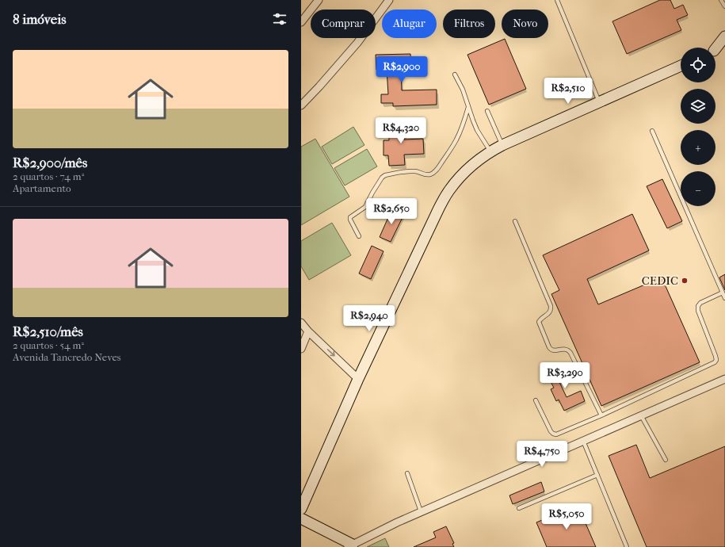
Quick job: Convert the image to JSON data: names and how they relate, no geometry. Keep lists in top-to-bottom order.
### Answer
{
  "places": ["CEDIC"],
  "page": {
    "heading": "8 imóveis",
    "chip": [
      "Comprar",
      "Alugar",
      "Filtros",
      "Novo"
    ],
    "list": [
      {
        "name": "R$2,900/mês",
        "note": "2 quartos · 74 m² · Apartamento"
      },
      {
        "name": "R$2,510/mês",
        "note": "2 quartos · 54 m² · Avenida Tancredo Neves"
      }
    ],
    "map_buttons": ["+", "−"],
    "price": [
      "R$2,900",
      "R$2,510",
      "R$4,320",
      "R$2,650",
      "R$2,940",
      "R$3,290",
      "R$4,750",
      "R$5,050"
    ]
  }
}
